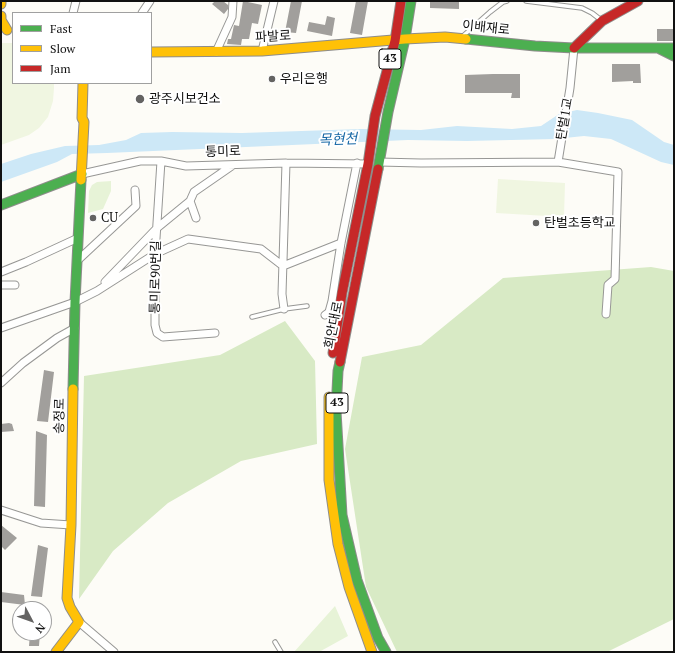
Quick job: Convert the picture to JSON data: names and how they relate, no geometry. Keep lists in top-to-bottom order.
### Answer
{
  "streets": {
    "main road": [
      "이배재로",
      "파발로",
      "43",
      "통미로",
      "회안대로",
      "송정로"
    ],
    "street": ["탄벌1교", "통미로90번길"]
  },
  "crossings": [
    ["이배재로", "파발로"],
    ["이배재로", "43"],
    ["이배재로", "탄벌1교"],
    ["이배재로", "회안대로"],
    ["파발로", "43"],
    ["파발로", "회안대로"],
    ["43", "회안대로"],
    ["통미로", "통미로90번길"],
    ["통미로", "회안대로"],
    ["통미로", "송정로"]
  ],
  "water": ["목현천"],
  "places": [
    "우리은행",
    "광주시보건소",
    "CU",
    "탄벌초등학교"
  ],
  "legend": ["Fast", "Slow", "Jam"],
  "north": "bottom right"
}
